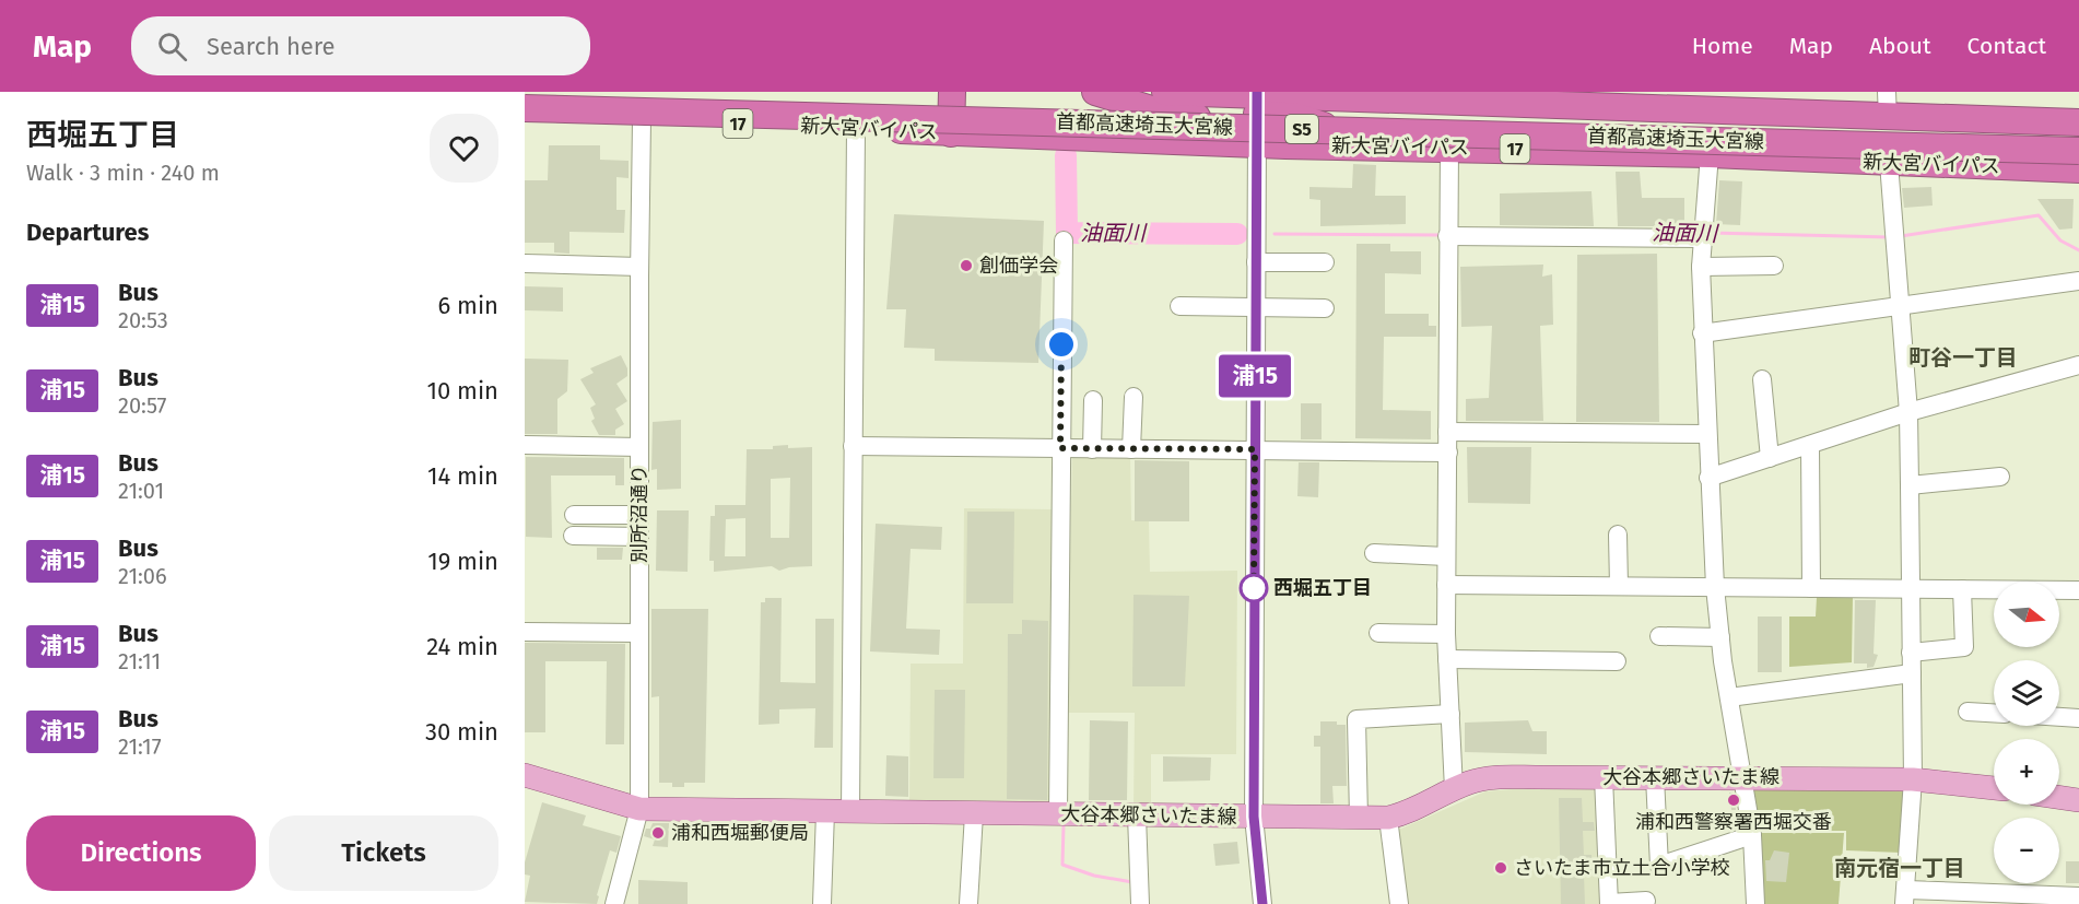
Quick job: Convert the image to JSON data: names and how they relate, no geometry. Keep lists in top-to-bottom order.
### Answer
{
  "streets": {
    "highway": [
      "17",
      "首都高速埼玉大宮線",
      "新大宮バイパス",
      "S5"
    ],
    "main road": ["大谷本郷さいたま線"],
    "street": ["別所沼通り"]
  },
  "crossings": [
    ["新大宮バイパス", "別所沼通り"],
    ["別所沼通り", "大谷本郷さいたま線"]
  ],
  "districts": ["町谷一丁目", "南元宿一丁目"],
  "water": ["油面川"],
  "places": [
    "創価学会",
    "西堀五丁目",
    "浦和西警察署西堀交番",
    "浦和西堀郵便局",
    "さいたま市立土合小学校"
  ],
  "lines": ["bus line 浦15"],
  "north": "right",
  "page": {
    "header": "Map",
    "search": "Search here",
    "nav": [
      "Home",
      "Map",
      "About",
      "Contact"
    ],
    "heading": [
      ["西堀五丁目", "Walk · 3 min · 240 m"],
      "Departures"
    ],
    "on_map": "浦15",
    "list": [
      {
        "mark": "浦15",
        "name": "Bus",
        "note": "20:53",
        "value": "6 min"
      },
      {
        "mark": "浦15",
        "name": "Bus",
        "note": "20:57",
        "value": "10 min"
      },
      {
        "mark": "浦15",
        "name": "Bus",
        "note": "21:01",
        "value": "14 min"
      },
      {
        "mark": "浦15",
        "name": "Bus",
        "note": "21:06",
        "value": "19 min"
      },
      {
        "mark": "浦15",
        "name": "Bus",
        "note": "21:11",
        "value": "24 min"
      },
      {
        "mark": "浦15",
        "name": "Bus",
        "note": "21:17",
        "value": "30 min"
      }
    ],
    "map_buttons": ["+", "−"],
    "buttons": ["Directions", "Tickets"]
  }
}
